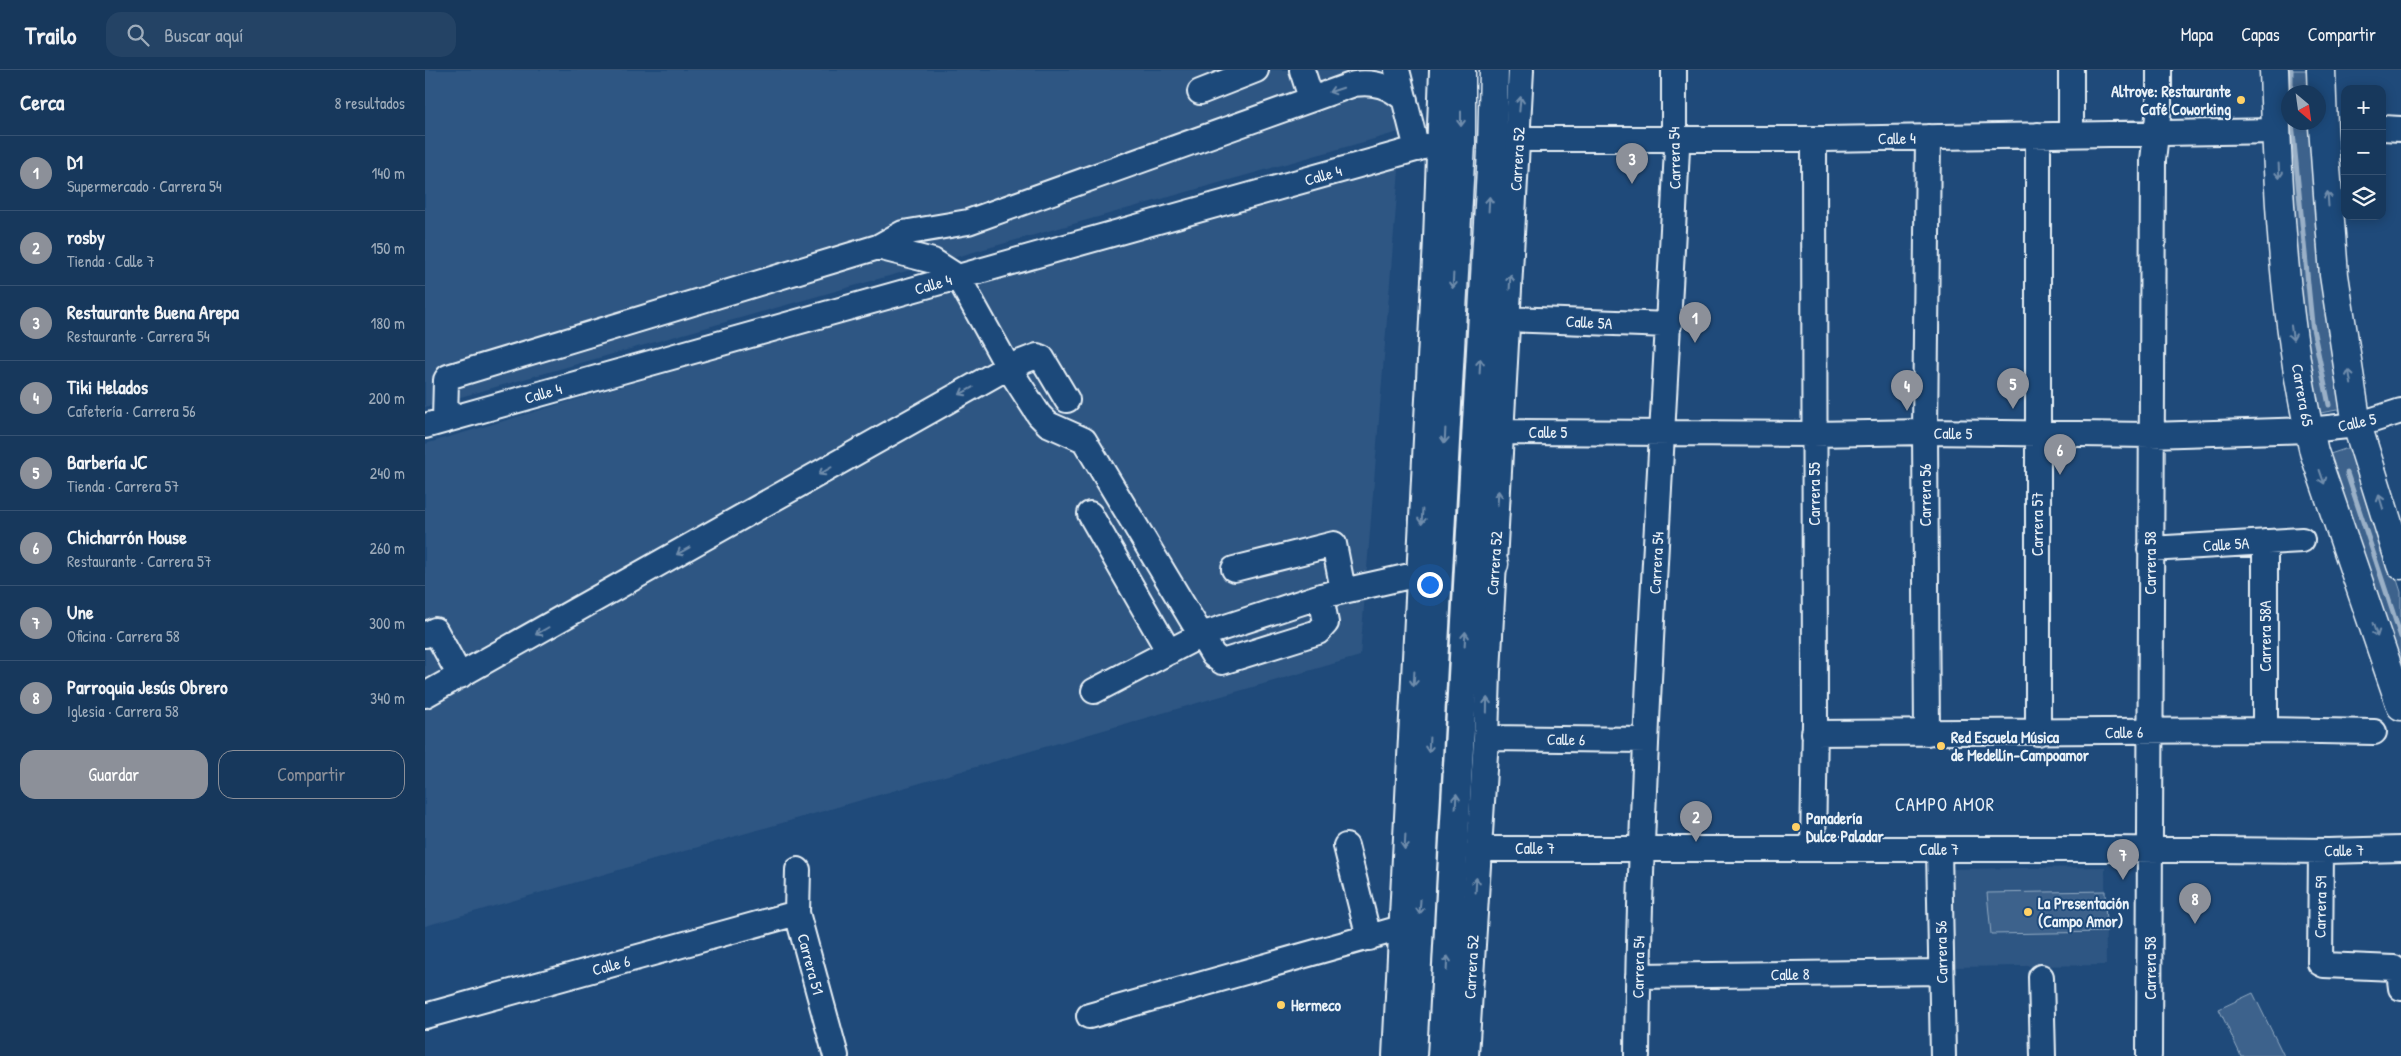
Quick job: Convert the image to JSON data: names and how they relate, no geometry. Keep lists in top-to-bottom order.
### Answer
{
  "streets": {
    "main road": ["Carrera 52", "Carrera 65"],
    "street": [
      "Calle 4",
      "Carrera 54",
      "Calle 5A",
      "Calle 5",
      "Carrera 55",
      "Carrera 56",
      "Carrera 57",
      "Carrera 58",
      "Carrera 58A",
      "Calle 6",
      "Calle 7",
      "Carrera 59",
      "Carrera 51",
      "Calle 8"
    ]
  },
  "crossings": [
    ["Calle 4", "Carrera 54"],
    ["Calle 4", "Carrera 52"],
    ["Calle 4", "Carrera 65"],
    ["Calle 4", "Carrera 55"],
    ["Calle 4", "Carrera 56"],
    ["Calle 4", "Carrera 57"],
    ["Calle 4", "Carrera 58"],
    ["Carrera 54", "Calle 5A"],
    ["Carrera 54", "Calle 5"],
    ["Carrera 54", "Calle 6"],
    ["Carrera 54", "Calle 7"],
    ["Carrera 54", "Calle 8"],
    ["Carrera 52", "Calle 5A"],
    ["Carrera 52", "Calle 5"],
    ["Carrera 52", "Calle 6"],
    ["Carrera 52", "Calle 7"],
    ["Calle 5A", "Carrera 58"],
    ["Calle 5A", "Carrera 58A"],
    ["Carrera 65", "Calle 5"],
    ["Calle 5", "Carrera 55"],
    ["Calle 5", "Carrera 56"],
    ["Calle 5", "Carrera 57"],
    ["Calle 5", "Carrera 58"],
    ["Carrera 55", "Calle 6"],
    ["Carrera 55", "Calle 7"],
    ["Carrera 56", "Calle 6"],
    ["Carrera 56", "Calle 7"],
    ["Carrera 56", "Calle 8"],
    ["Carrera 57", "Calle 6"],
    ["Carrera 58", "Calle 6"],
    ["Carrera 58", "Calle 7"],
    ["Carrera 58A", "Calle 6"],
    ["Calle 6", "Carrera 51"],
    ["Calle 7", "Carrera 59"]
  ],
  "districts": ["CAMPO AMOR"],
  "places": [
    "Altrove: Restaurante Café Coworking",
    "Red Escuela Música de Medellín-Campoamor",
    "Panadería Dulce Paladar",
    "La Presentación (Campo Amor)",
    "Hermeco"
  ],
  "north": "bottom right",
  "page": {
    "header": "Trailo",
    "search": "Buscar aquí",
    "nav": ["Mapa", "Capas", "Compartir"],
    "heading": ["Cerca", "8 resultados"],
    "map_buttons": ["+", "−"],
    "list": [
      {
        "mark": "1",
        "name": "D1",
        "note": "Supermercado · Carrera 54",
        "value": "140 m"
      },
      {
        "mark": "2",
        "name": "rosby",
        "note": "Tienda · Calle 7",
        "value": "150 m"
      },
      {
        "mark": "3",
        "name": "Restaurante Buena Arepa",
        "note": "Restaurante · Carrera 54",
        "value": "180 m"
      },
      {
        "mark": "4",
        "name": "Tiki Helados",
        "note": "Cafetería · Carrera 56",
        "value": "200 m"
      },
      {
        "mark": "5",
        "name": "Barbería JC",
        "note": "Tienda · Carrera 57",
        "value": "240 m"
      },
      {
        "mark": "6",
        "name": "Chicharrón House",
        "note": "Restaurante · Carrera 57",
        "value": "260 m"
      },
      {
        "mark": "7",
        "name": "Une",
        "note": "Oficina · Carrera 58",
        "value": "300 m"
      },
      {
        "mark": "8",
        "name": "Parroquia Jesús Obrero",
        "note": "Iglesia · Carrera 58",
        "value": "340 m"
      }
    ],
    "pins": [
      "3",
      "1",
      "5",
      "4",
      "6",
      "2",
      "7",
      "8"
    ],
    "buttons": ["Guardar", "Compartir"]
  }
}
